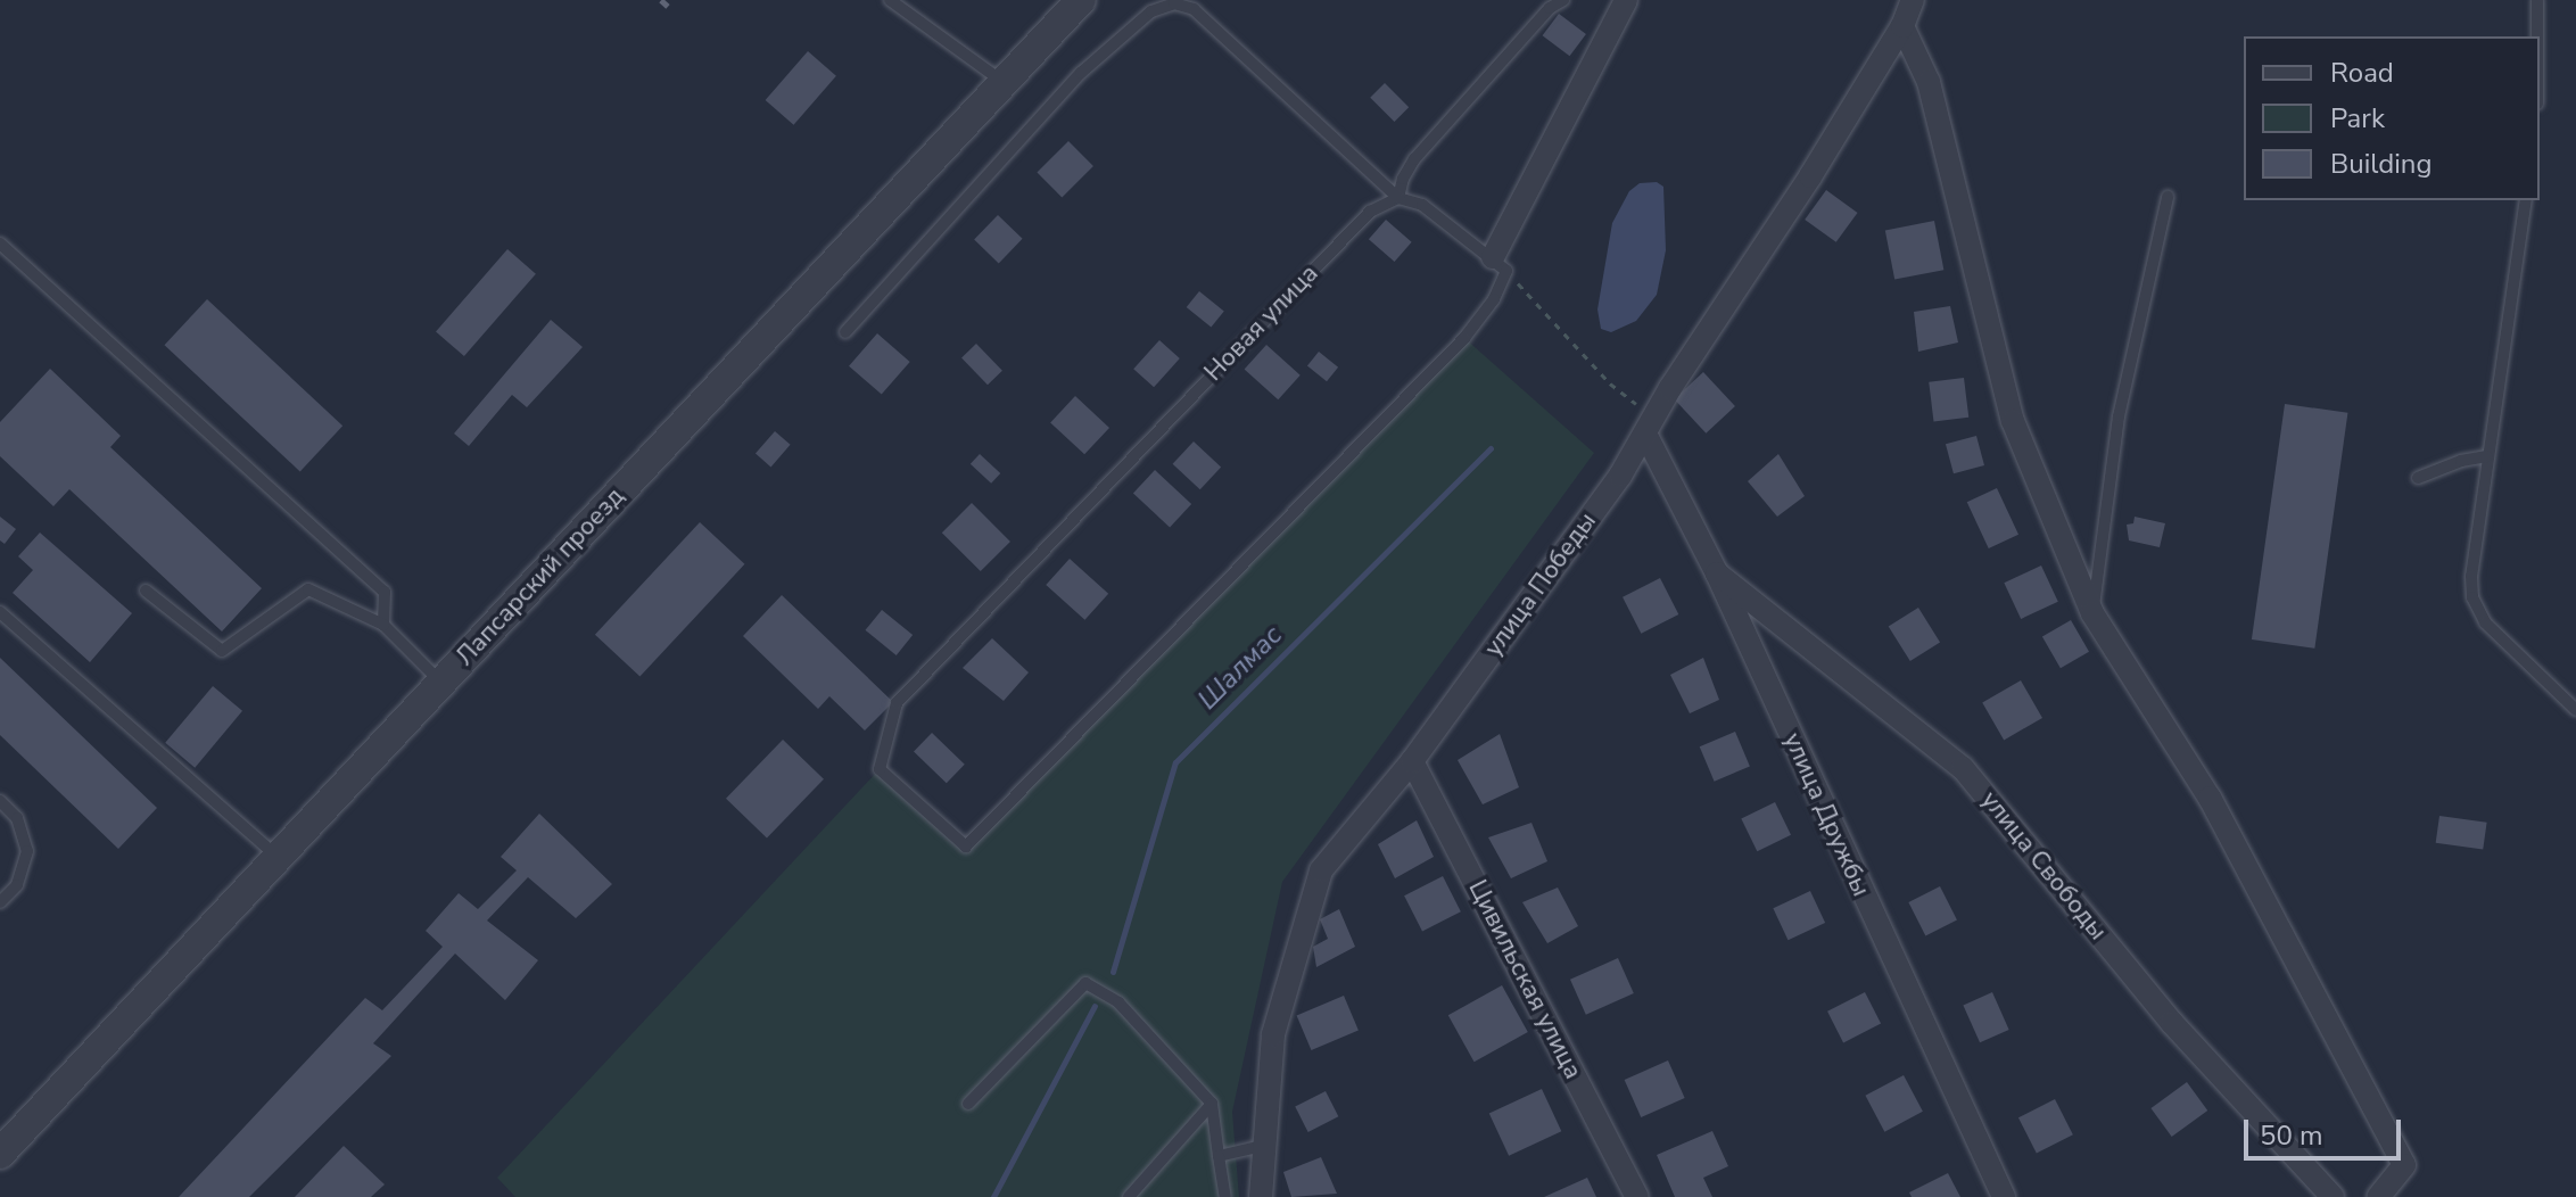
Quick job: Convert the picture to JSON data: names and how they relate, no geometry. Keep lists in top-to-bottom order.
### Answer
{
  "streets": {
    "street": [
      "Лапсарский проезд",
      "улица Победы",
      "улица Дружбы",
      "улица Свободы",
      "Цивильская улица"
    ],
    "lane": ["Новая улица"]
  },
  "crossings": [
    ["улица Победы", "улица Дружбы"],
    ["улица Победы", "Цивильская улица"],
    ["улица Дружбы", "улица Свободы"]
  ],
  "water": ["Шалмас"],
  "legend": ["Road", "Park", "Building"],
  "scale_bar": "50 m"
}
